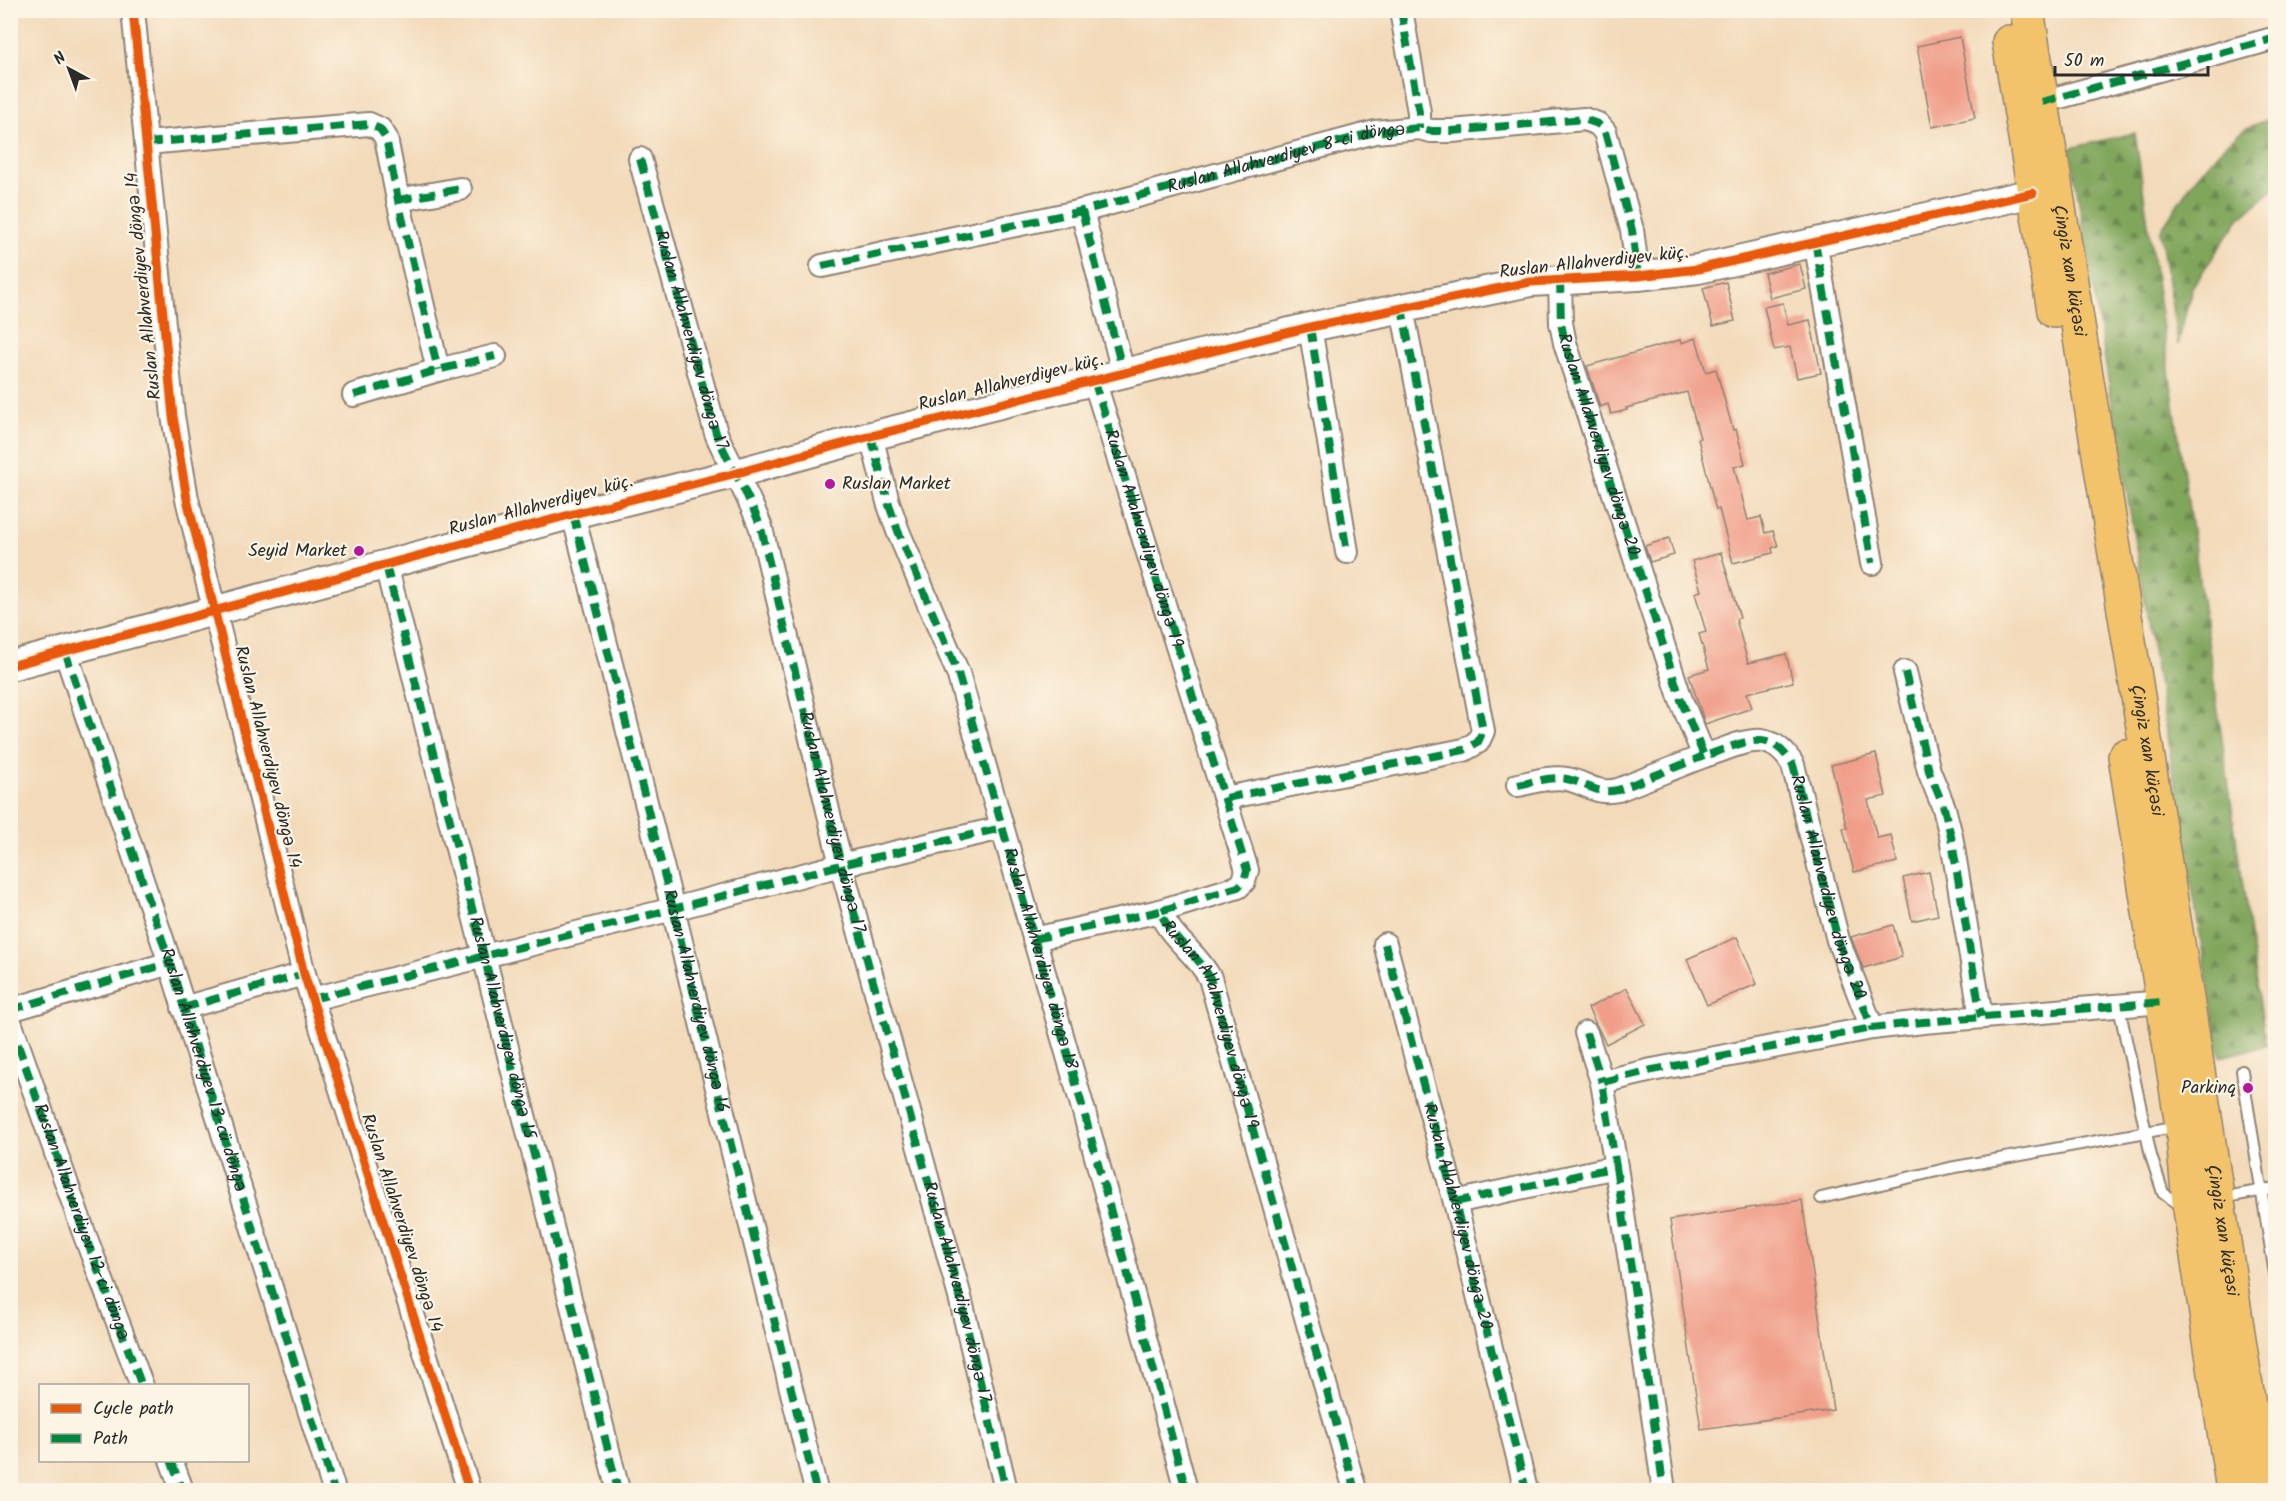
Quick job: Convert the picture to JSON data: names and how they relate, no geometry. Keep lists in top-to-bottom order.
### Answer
{
  "streets": {
    "main road": ["Çingiz xan küçəsi"],
    "street": [
      "Ruslan Allahverdiyev 8-ci döngə",
      "Ruslan Allahverdiyev küç.",
      "Ruslan Allahverdiyev döngə 14",
      "Ruslan Allahverdiyev döngə 17",
      "Ruslan Allahverdiyev döngə 20",
      "Ruslan Allahverdiyev döngə 19",
      "Ruslan Allahverdiyev döngə 18",
      "Ruslan Allahverdiyev döngə 16",
      "Ruslan Allahverdiyev döngə 15",
      "Ruslan Allahverdiyev 13-cü döngə",
      "Ruslan Allahverdiyev 12-ci döngə"
    ]
  },
  "crossings": [
    ["Ruslan Allahverdiyev 8-ci döngə", "Ruslan Allahverdiyev küç."],
    ["Ruslan Allahverdiyev küç.", "Çingiz xan küçəsi"],
    ["Ruslan Allahverdiyev küç.", "Ruslan Allahverdiyev döngə 14"],
    ["Ruslan Allahverdiyev küç.", "Ruslan Allahverdiyev döngə 17"],
    ["Ruslan Allahverdiyev küç.", "Ruslan Allahverdiyev döngə 20"],
    ["Ruslan Allahverdiyev küç.", "Ruslan Allahverdiyev döngə 19"],
    ["Ruslan Allahverdiyev küç.", "Ruslan Allahverdiyev döngə 18"],
    ["Ruslan Allahverdiyev küç.", "Ruslan Allahverdiyev döngə 16"],
    ["Ruslan Allahverdiyev küç.", "Ruslan Allahverdiyev döngə 15"],
    ["Ruslan Allahverdiyev küç.", "Ruslan Allahverdiyev 13-cü döngə"]
  ],
  "places": ["Ruslan Market", "Seyid Market", "Parkinq"],
  "legend": ["Cycle path", "Path"],
  "scale_bar": "50 m",
  "north": "top left"
}
